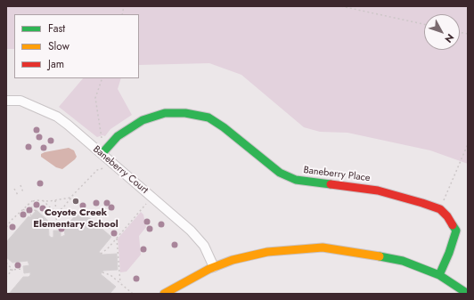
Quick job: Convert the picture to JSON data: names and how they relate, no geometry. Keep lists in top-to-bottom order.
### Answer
{
  "streets": {
    "street": ["Baneberry Court", "Baneberry Place"]
  },
  "crossings": [
    ["Baneberry Court", "Baneberry Place"]
  ],
  "places": ["Coyote Creek Elementary School"],
  "legend": ["Fast", "Slow", "Jam"],
  "north": "bottom right"
}
